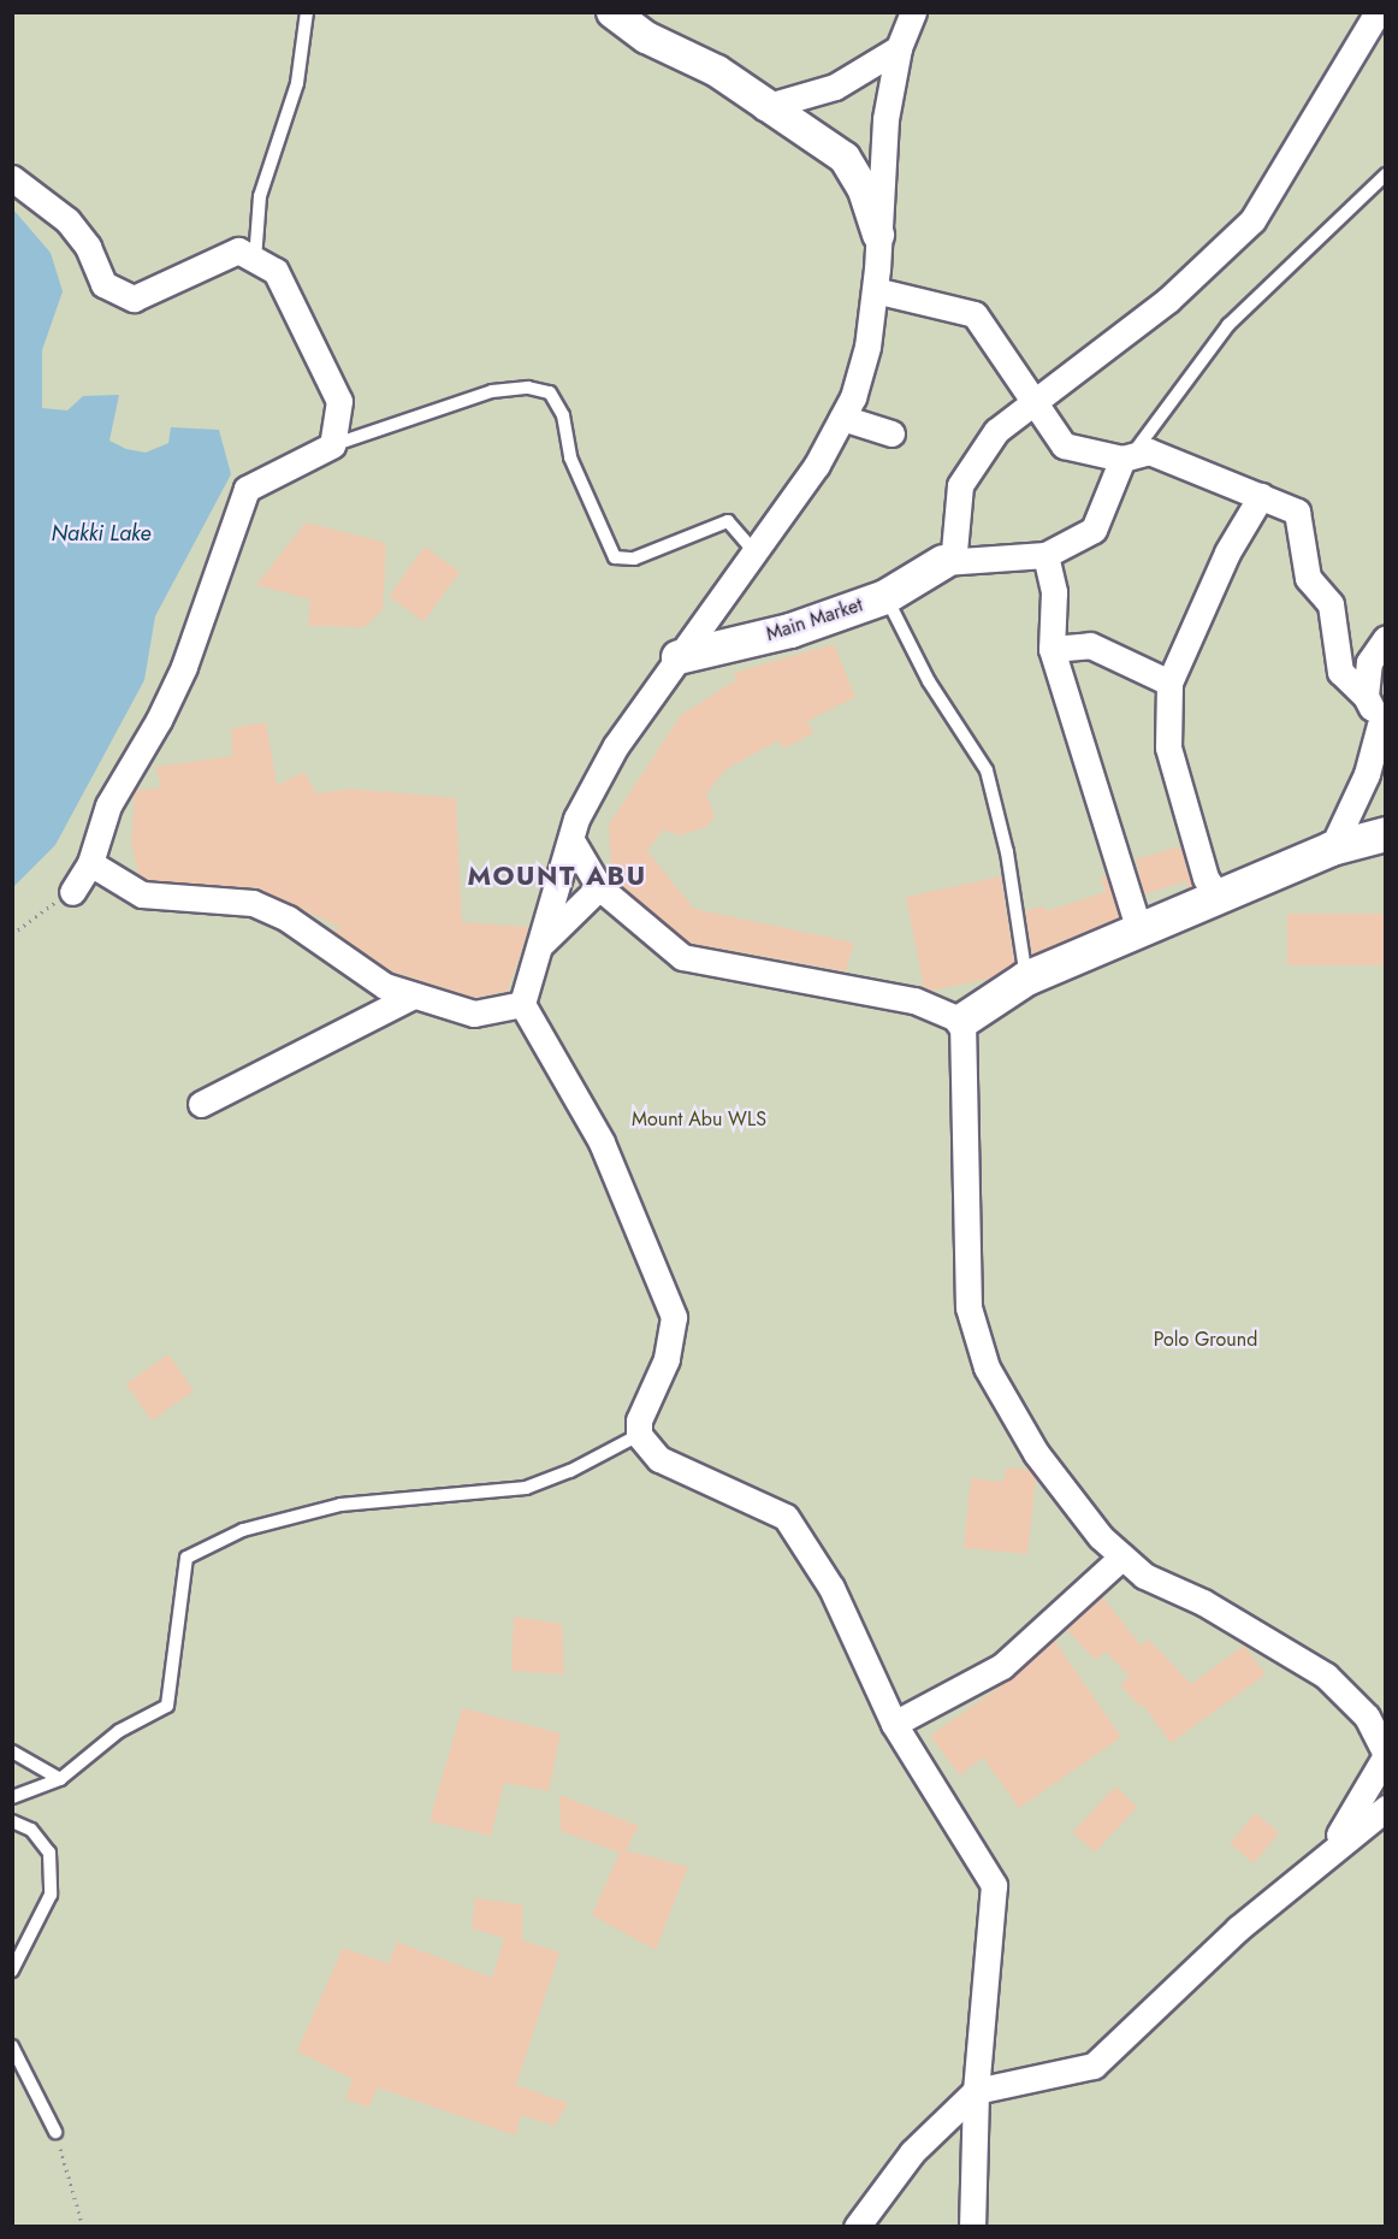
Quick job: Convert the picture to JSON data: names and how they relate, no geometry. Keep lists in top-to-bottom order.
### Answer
{
  "streets": {
    "main road": ["Main Market"]
  },
  "districts": ["MOUNT ABU"],
  "water": ["Nakki Lake"],
  "parks": ["Mount Abu WLS", "Polo Ground"]
}
